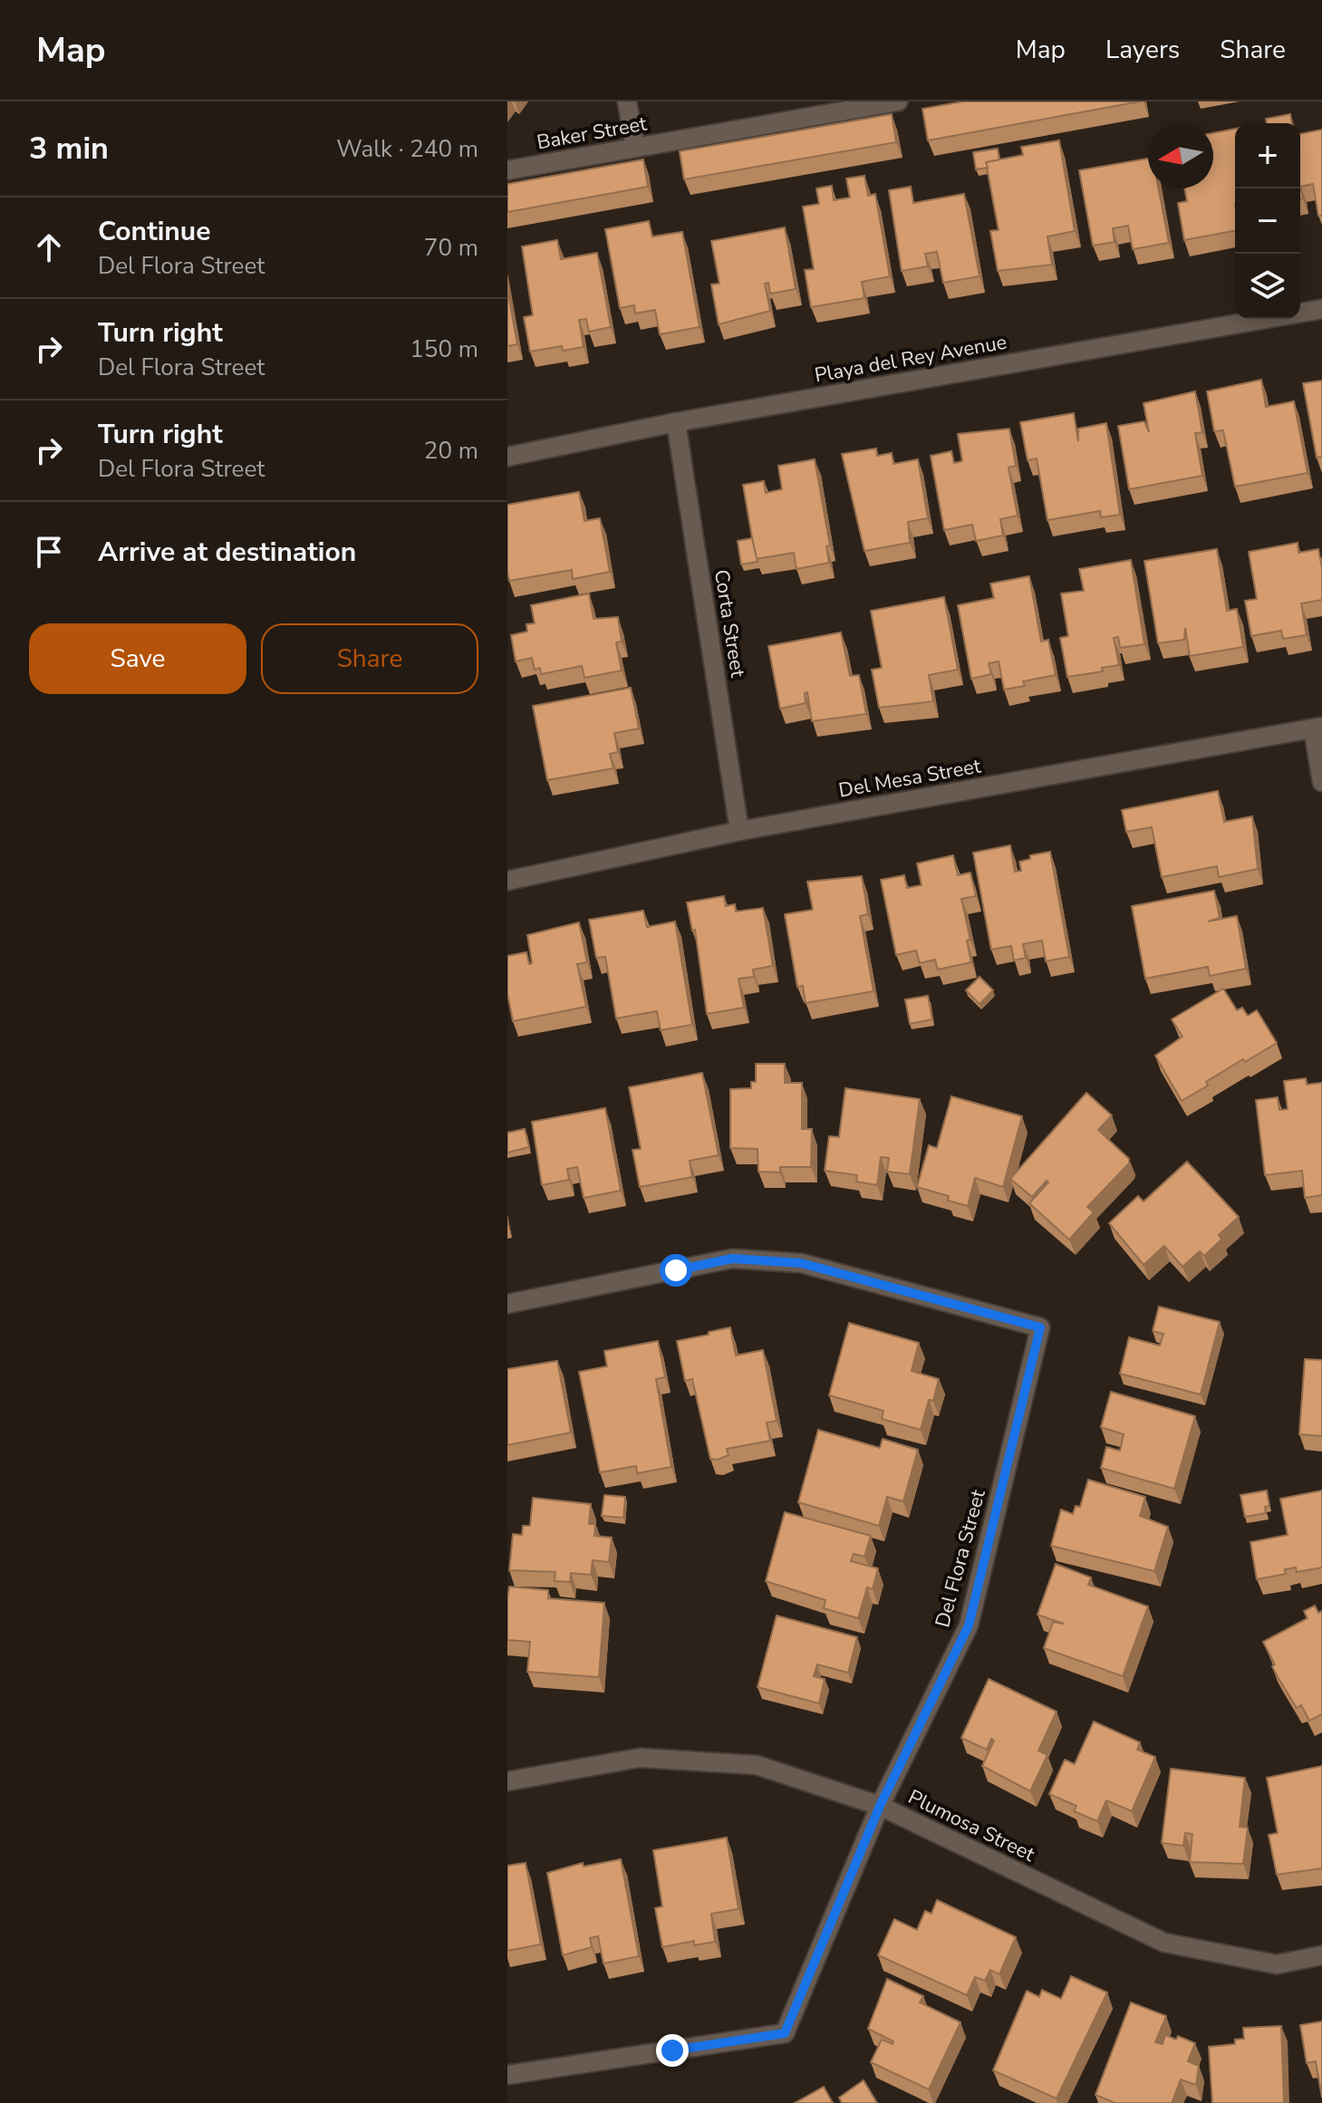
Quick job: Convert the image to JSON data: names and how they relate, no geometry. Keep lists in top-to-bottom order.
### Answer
{
  "streets": {
    "street": [
      "Baker Street",
      "Playa del Rey Avenue",
      "Corta Street",
      "Del Mesa Street",
      "Del Flora Street",
      "Plumosa Street"
    ]
  },
  "crossings": [
    ["Playa del Rey Avenue", "Corta Street"],
    ["Corta Street", "Del Mesa Street"],
    ["Del Flora Street", "Plumosa Street"]
  ],
  "north": "left",
  "page": {
    "header": "Map",
    "nav": ["Map", "Layers", "Share"],
    "heading": ["3 min", "Walk · 240 m"],
    "map_buttons": ["+", "−"],
    "list": [
      ["Continue", "Del Flora Street", "70 m"],
      ["Turn right", "Del Flora Street", "150 m"],
      ["Turn right", "Del Flora Street", "20 m"],
      "Arrive at destination"
    ],
    "buttons": ["Save", "Share"]
  }
}
